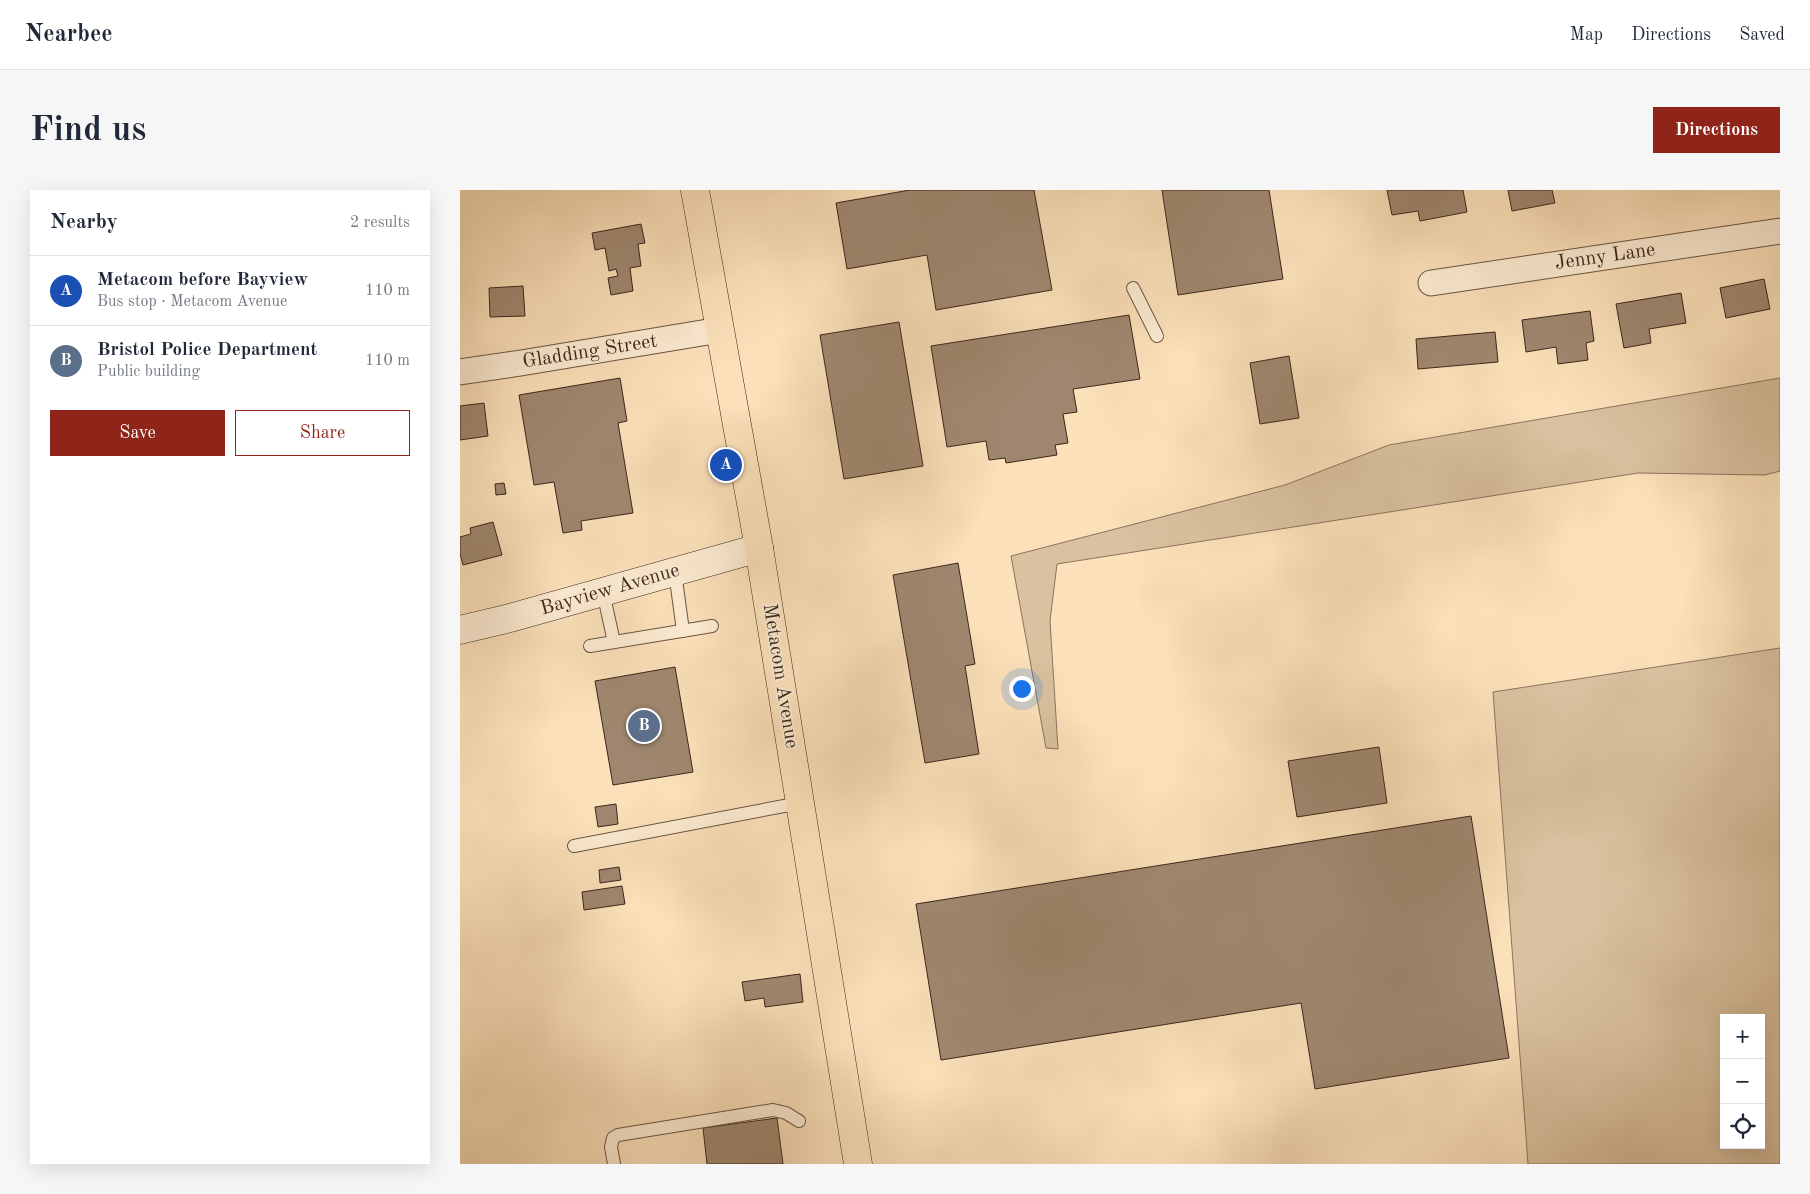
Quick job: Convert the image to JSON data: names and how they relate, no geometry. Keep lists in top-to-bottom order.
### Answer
{
  "streets": {
    "main road": ["Bayview Avenue", "Metacom Avenue"],
    "street": ["Jenny Lane", "Gladding Street"]
  },
  "crossings": [
    ["Gladding Street", "Metacom Avenue"],
    ["Bayview Avenue", "Metacom Avenue"]
  ],
  "page": {
    "header": "Nearbee",
    "nav": ["Map", "Directions", "Saved"],
    "buttons": [
      "Directions",
      ["Save", "Share"]
    ],
    "title": "Find us",
    "heading": ["Nearby", "2 results"],
    "list": [
      {
        "mark": "A",
        "name": "Metacom before Bayview",
        "note": "Bus stop · Metacom Avenue",
        "value": "110 m"
      },
      {
        "mark": "B",
        "name": "Bristol Police Department",
        "note": "Public building",
        "value": "110 m"
      }
    ],
    "pins": ["A", "B"],
    "map_buttons": ["+", "−"]
  }
}
